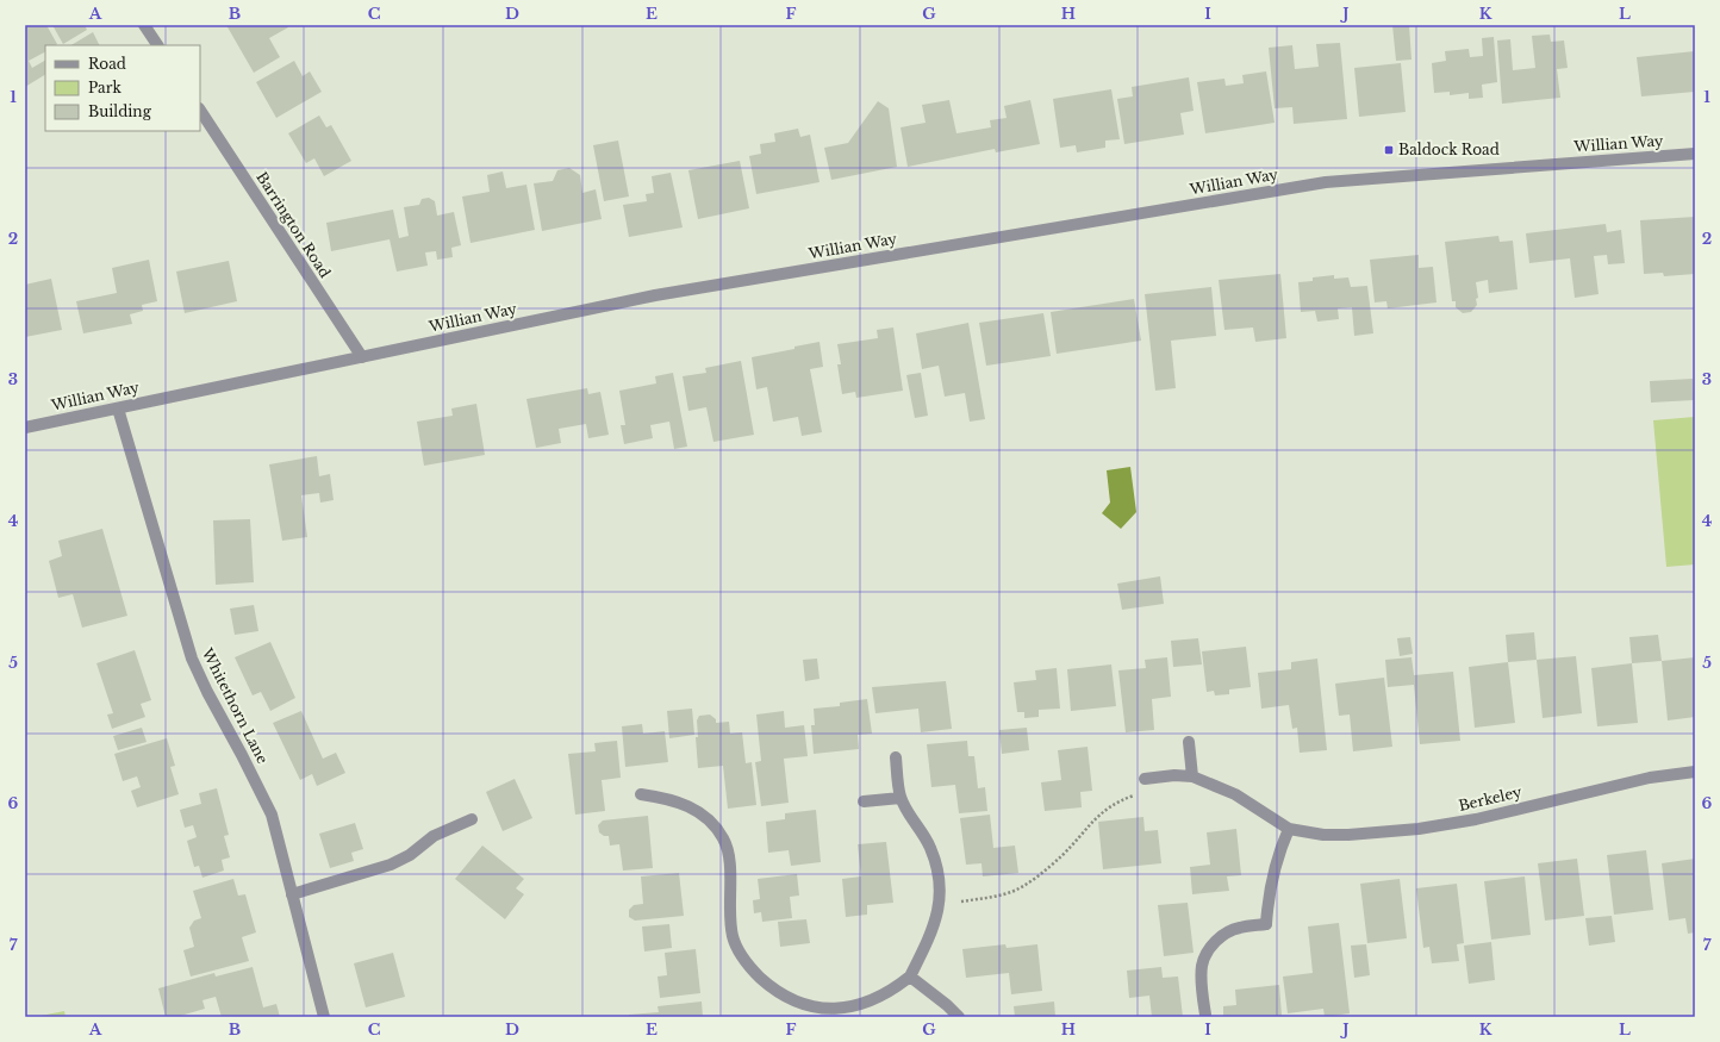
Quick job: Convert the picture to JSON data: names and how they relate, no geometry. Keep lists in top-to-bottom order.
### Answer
{
  "streets": {
    "street": [
      "Willian Way",
      "Barrington Road",
      "Whitethorn Lane",
      "Berkeley"
    ]
  },
  "crossings": [
    ["Willian Way", "Barrington Road"],
    ["Willian Way", "Whitethorn Lane"]
  ],
  "places": {
    "transit": ["Baldock Road"]
  },
  "legend": ["Road", "Park", "Building"],
  "grid": {
    "columns": [
      "A",
      "B",
      "C",
      "D",
      "E",
      "F",
      "G",
      "H",
      "I",
      "J",
      "K",
      "L"
    ],
    "rows": [
      "1",
      "2",
      "3",
      "4",
      "5",
      "6",
      "7"
    ]
  }
}
